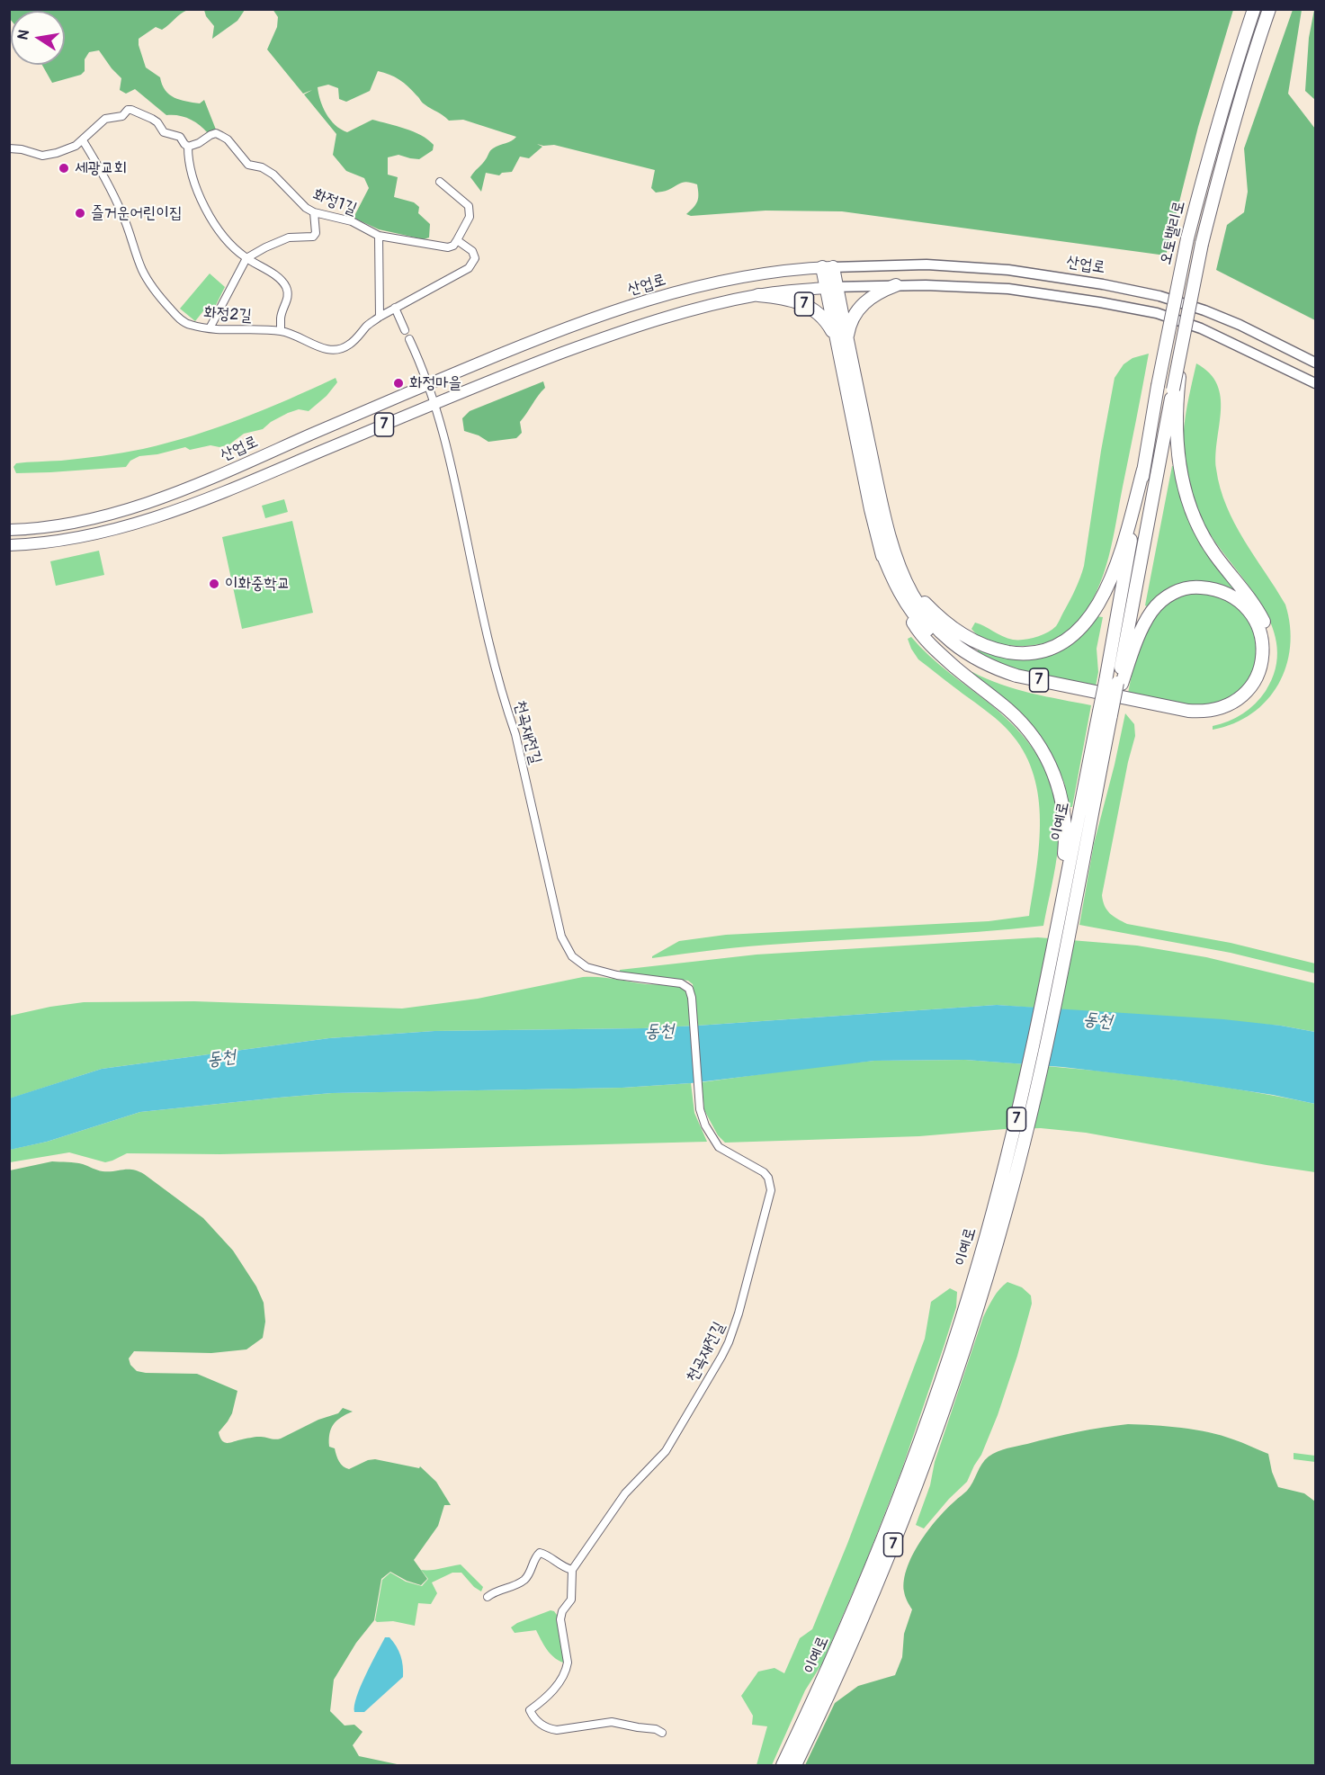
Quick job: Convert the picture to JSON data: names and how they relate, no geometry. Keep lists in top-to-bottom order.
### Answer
{
  "streets": {
    "highway": ["오토밸리로", "7", "이예로"],
    "main road": ["산업로"],
    "street": ["화정1길", "화정2길", "천곡재전길"]
  },
  "crossings": [
    ["산업로", "7"],
    ["산업로", "천곡재전길"],
    ["7", "이예로"]
  ],
  "water": ["동천"],
  "places": [
    "세광교회",
    "즐거운어린이집",
    "화정마을",
    "이화중학교"
  ],
  "north": "left"
}
